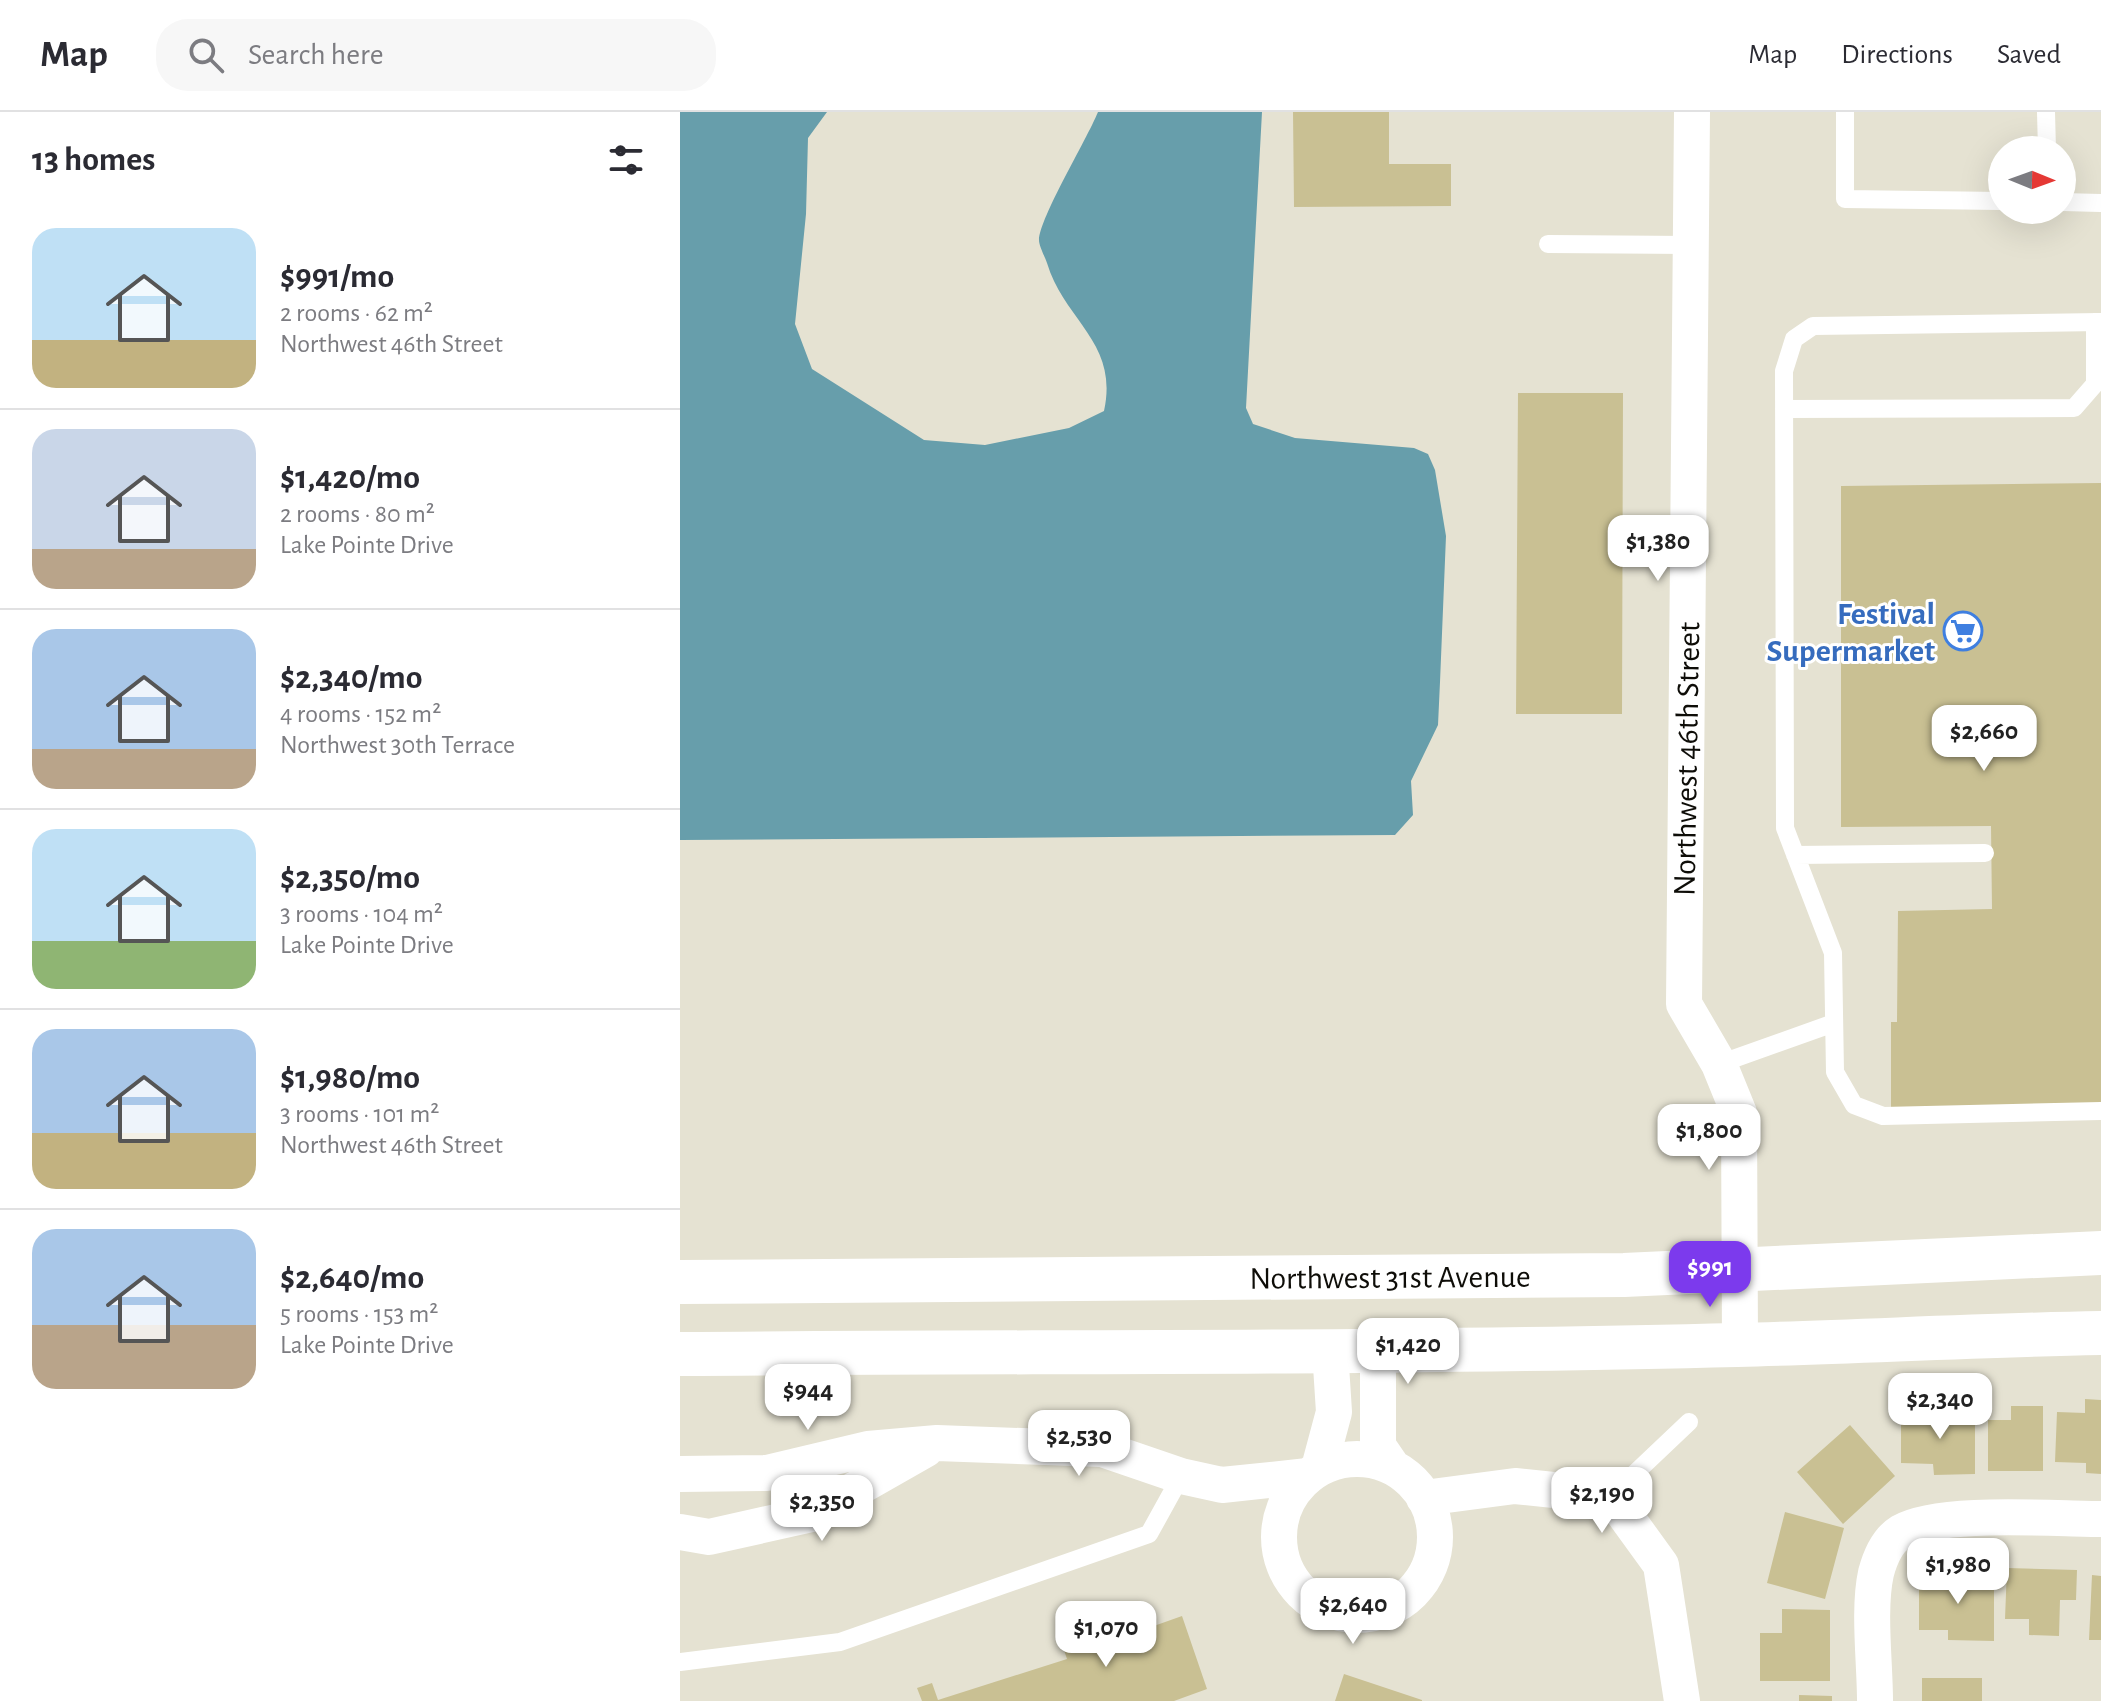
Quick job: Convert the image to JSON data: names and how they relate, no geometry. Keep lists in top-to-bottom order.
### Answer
{
  "streets": {
    "main road": ["Northwest 31st Avenue"],
    "street": ["Northwest 46th Street"]
  },
  "crossings": [
    ["Northwest 46th Street", "Northwest 31st Avenue"]
  ],
  "places": {
    "supermarket": ["Festival Supermarket"]
  },
  "north": "right",
  "page": {
    "header": "Map",
    "search": "Search here",
    "nav": ["Map", "Directions", "Saved"],
    "heading": "13 homes",
    "list": [
      {
        "name": "$991/mo",
        "note": "2 rooms · 62 m² · Northwest 46th Street"
      },
      {
        "name": "$1,420/mo",
        "note": "2 rooms · 80 m² · Lake Pointe Drive"
      },
      {
        "name": "$2,340/mo",
        "note": "4 rooms · 152 m² · Northwest 30th Terrace"
      },
      {
        "name": "$2,350/mo",
        "note": "3 rooms · 104 m² · Lake Pointe Drive"
      },
      {
        "name": "$1,980/mo",
        "note": "3 rooms · 101 m² · Northwest 46th Street"
      },
      {
        "name": "$2,640/mo",
        "note": "5 rooms · 153 m² · Lake Pointe Drive"
      }
    ],
    "price": [
      "$1,380",
      "$2,660",
      "$1,800",
      "$991",
      "$1,420",
      "$944",
      "$2,340",
      "$2,530",
      "$2,190",
      "$2,350",
      "$1,980",
      "$2,640",
      "$1,070"
    ]
  }
}
